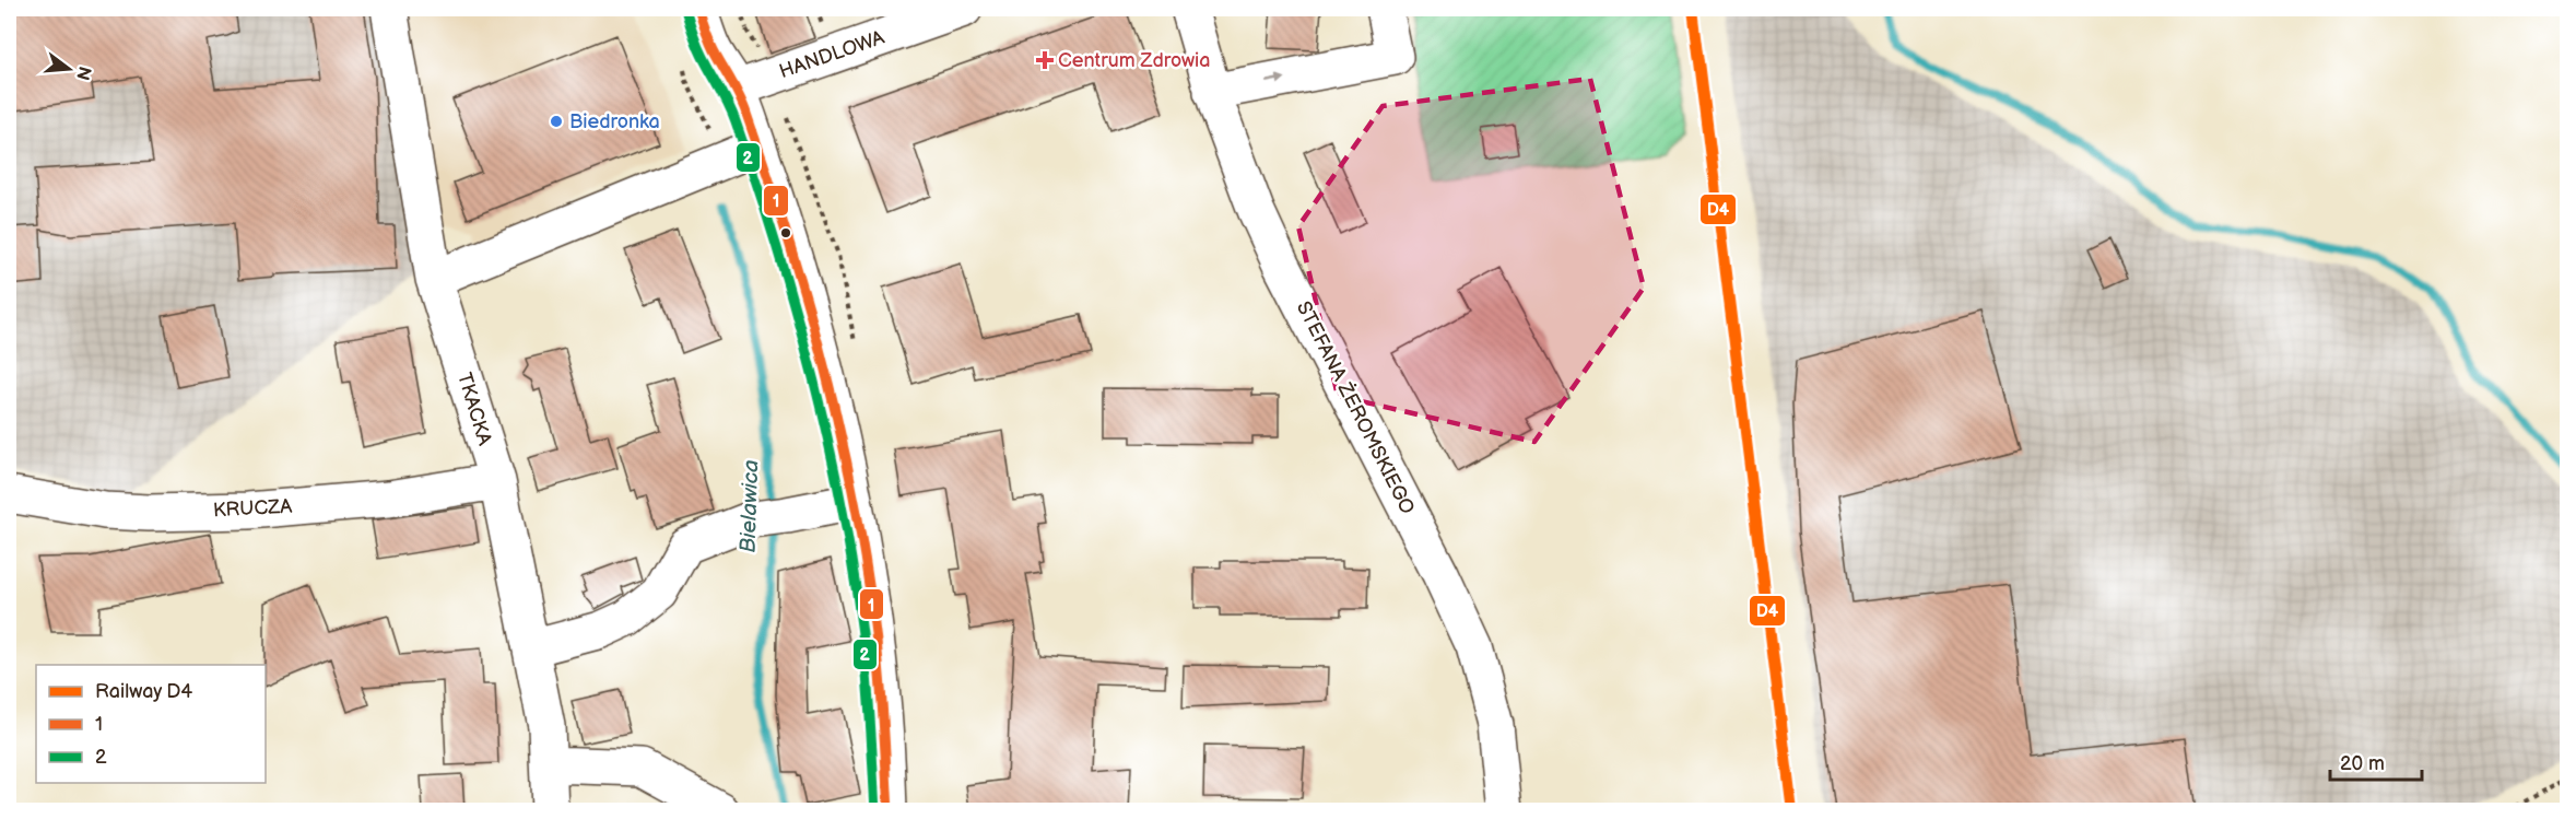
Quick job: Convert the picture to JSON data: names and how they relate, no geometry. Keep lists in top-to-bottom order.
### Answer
{
  "streets": {
    "street": [
      "HANDLOWA",
      "STEFANA ŻEROMSKIEGO",
      "TKACKA",
      "KRUCZA"
    ]
  },
  "crossings": [
    ["TKACKA", "KRUCZA"]
  ],
  "water": ["Bielawica"],
  "places": {
    "health": ["Centrum Zdrowia"],
    "other": ["Biedronka"]
  },
  "lines": ["rail line D4", "transit line 1", "transit line 2"],
  "legend": ["Railway D4", "1", "2"],
  "scale_bar": "20 m",
  "north": "right"
}
